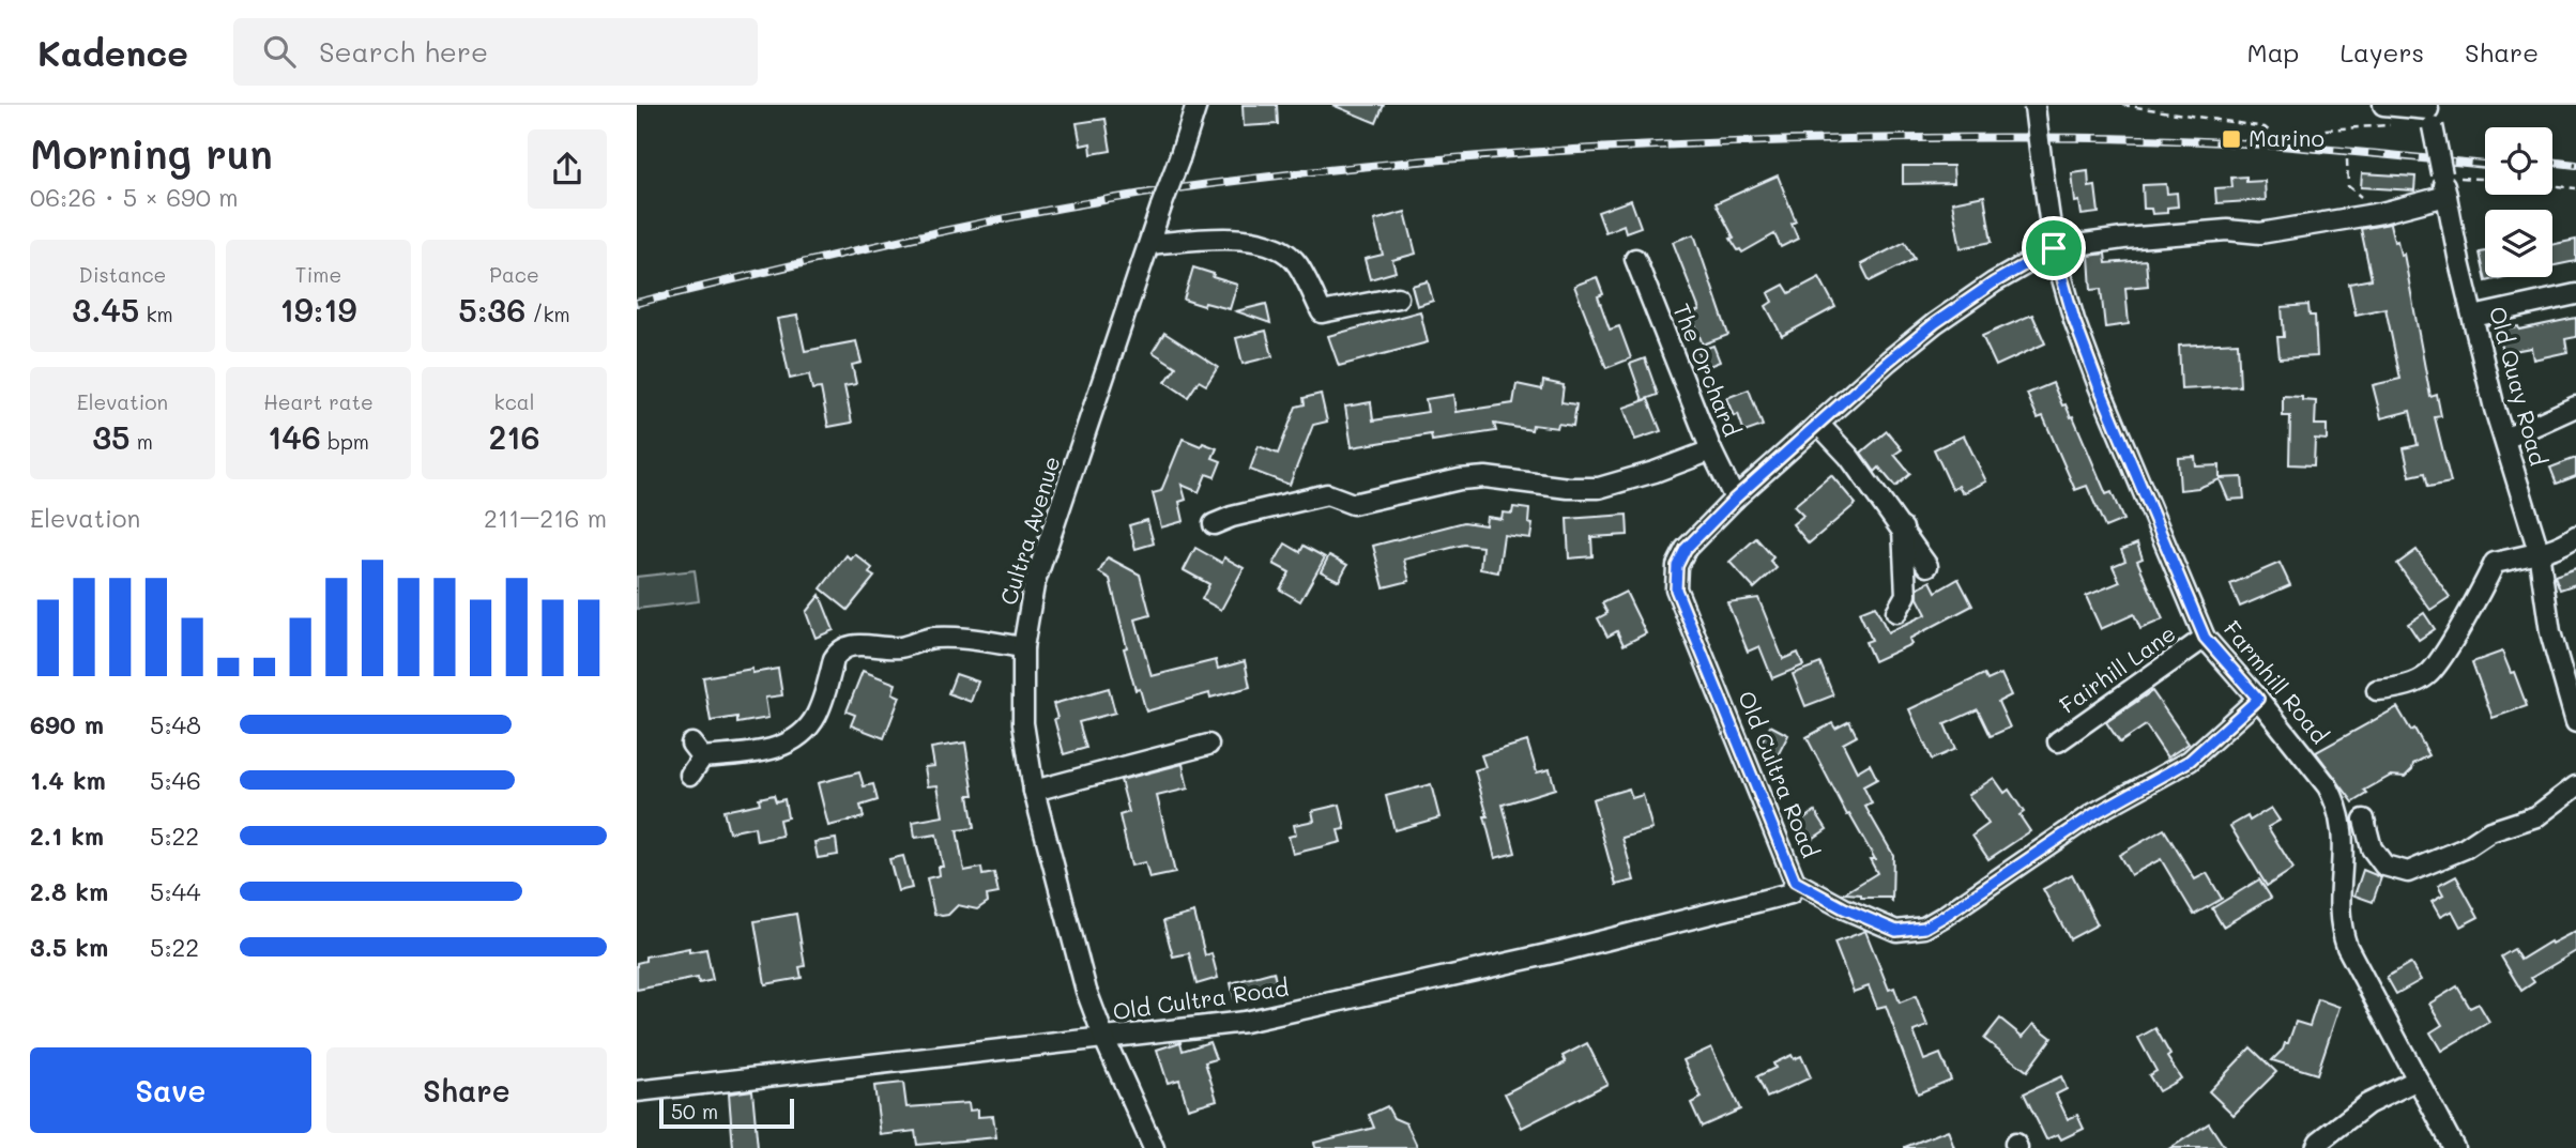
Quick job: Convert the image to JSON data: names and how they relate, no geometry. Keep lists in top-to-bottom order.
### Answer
{
  "streets": {
    "street": [
      "The Orchard",
      "Old Quay Road",
      "Cultra Avenue",
      "Fairhill Lane",
      "Farmhill Road",
      "Old Cultra Road"
    ]
  },
  "crossings": [
    ["The Orchard", "Old Cultra Road"],
    ["Cultra Avenue", "Old Cultra Road"],
    ["Fairhill Lane", "Farmhill Road"],
    ["Farmhill Road", "Old Cultra Road"]
  ],
  "places": {
    "transit": ["Marino"]
  },
  "scale_bar": "50 m",
  "page": {
    "header": "Kadence",
    "search": "Search here",
    "nav": ["Map", "Layers", "Share"],
    "heading": ["Morning run", "06:26 · 5 × 690 m"],
    "stats": [
      ["Distance", "3.45 km"],
      ["Time", "19:19"],
      ["Pace", "5:36 /km"],
      ["Elevation", "35 m"],
      ["Heart rate", "146 bpm"],
      ["kcal", "216"]
    ],
    "chart": ["Elevation", "211–216 m"],
    "list": [
      {
        "name": "690 m",
        "note": "5:48"
      },
      {
        "name": "1.4 km",
        "note": "5:46"
      },
      {
        "name": "2.1 km",
        "note": "5:22"
      },
      {
        "name": "2.8 km",
        "note": "5:44"
      },
      {
        "name": "3.5 km",
        "note": "5:22"
      }
    ],
    "buttons": ["Save", "Share"],
    "scale": "50 m"
  }
}
